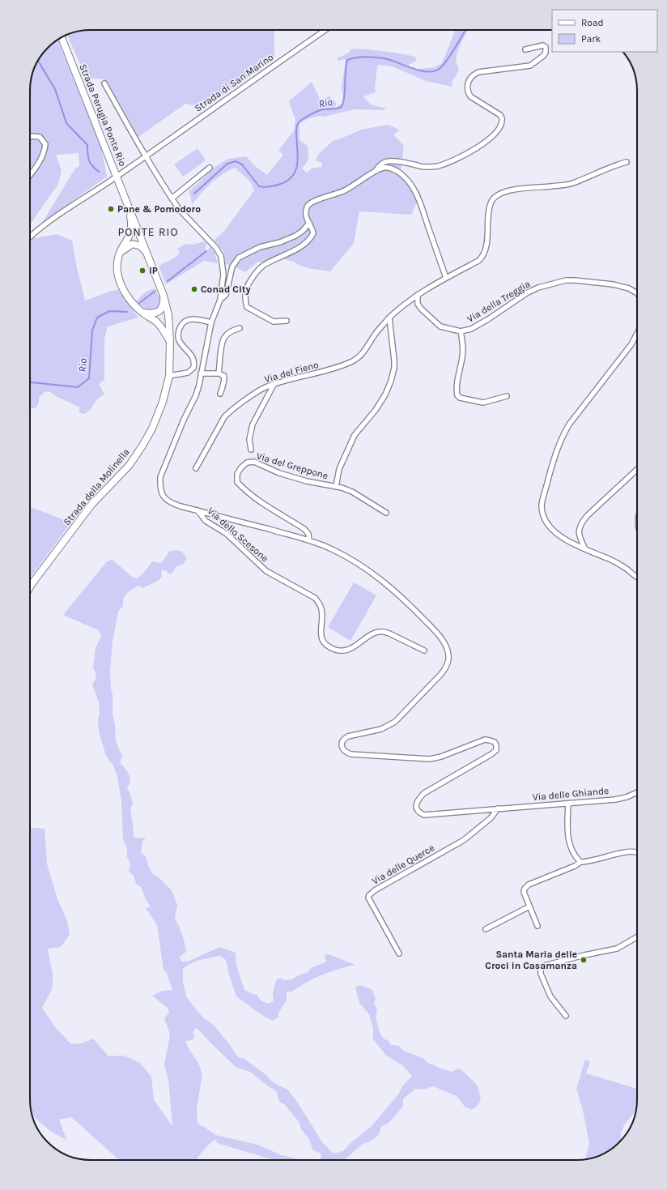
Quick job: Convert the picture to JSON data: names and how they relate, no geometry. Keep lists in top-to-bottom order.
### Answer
{
  "streets": {
    "main road": ["Strada Perugia Ponte Rio", "Strada della Molinella"],
    "street": [
      "Strada di San Marino",
      "Via della Treggia",
      "Via del Fieno",
      "Via del Greppone",
      "Via dello Scesone",
      "Via delle Ghiande",
      "Via delle Querce"
    ]
  },
  "crossings": [
    ["Strada di San Marino", "Strada Perugia Ponte Rio"],
    ["Strada Perugia Ponte Rio", "Via del Greppone"],
    ["Strada Perugia Ponte Rio", "Strada della Molinella"],
    ["Strada Perugia Ponte Rio", "Via dello Scesone"],
    ["Strada Perugia Ponte Rio", "Via delle Ghiande"],
    ["Via della Treggia", "Via del Fieno"],
    ["Via del Greppone", "Via delle Ghiande"],
    ["Via delle Ghiande", "Via delle Querce"]
  ],
  "districts": ["PONTE RIO"],
  "water": ["Rio"],
  "places": [
    "Pane & Pomodoro",
    "IP",
    "Conad City",
    "Santa Maria delle Croci in Casamanza"
  ],
  "legend": ["Road", "Park"]
}
